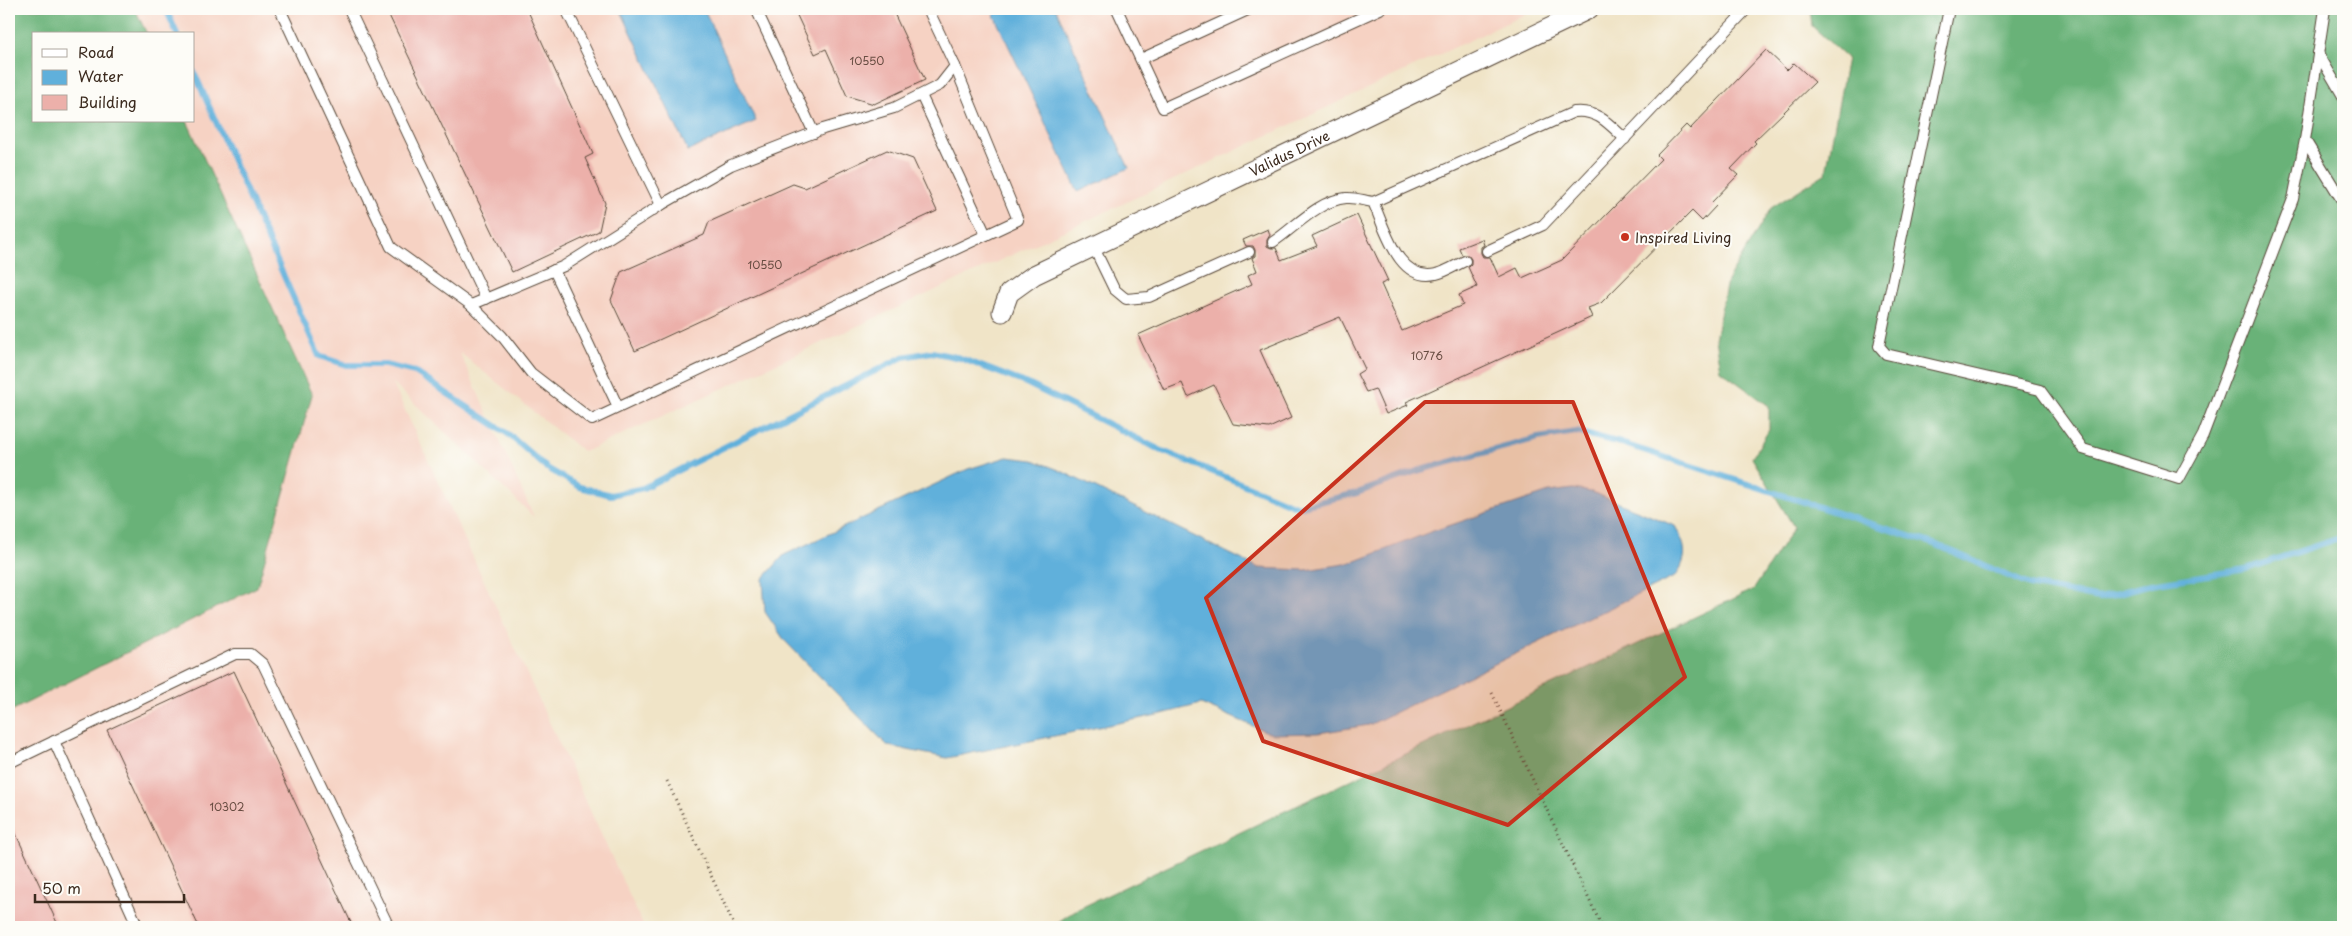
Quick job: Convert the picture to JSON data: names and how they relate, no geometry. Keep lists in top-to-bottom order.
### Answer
{
  "streets": {
    "street": ["Validus Drive"]
  },
  "places": ["Inspired Living"],
  "house_numbers": [
    "10550",
    "10550",
    "10776",
    "10302"
  ],
  "legend": ["Road", "Water", "Building"],
  "scale_bar": "50 m"
}
